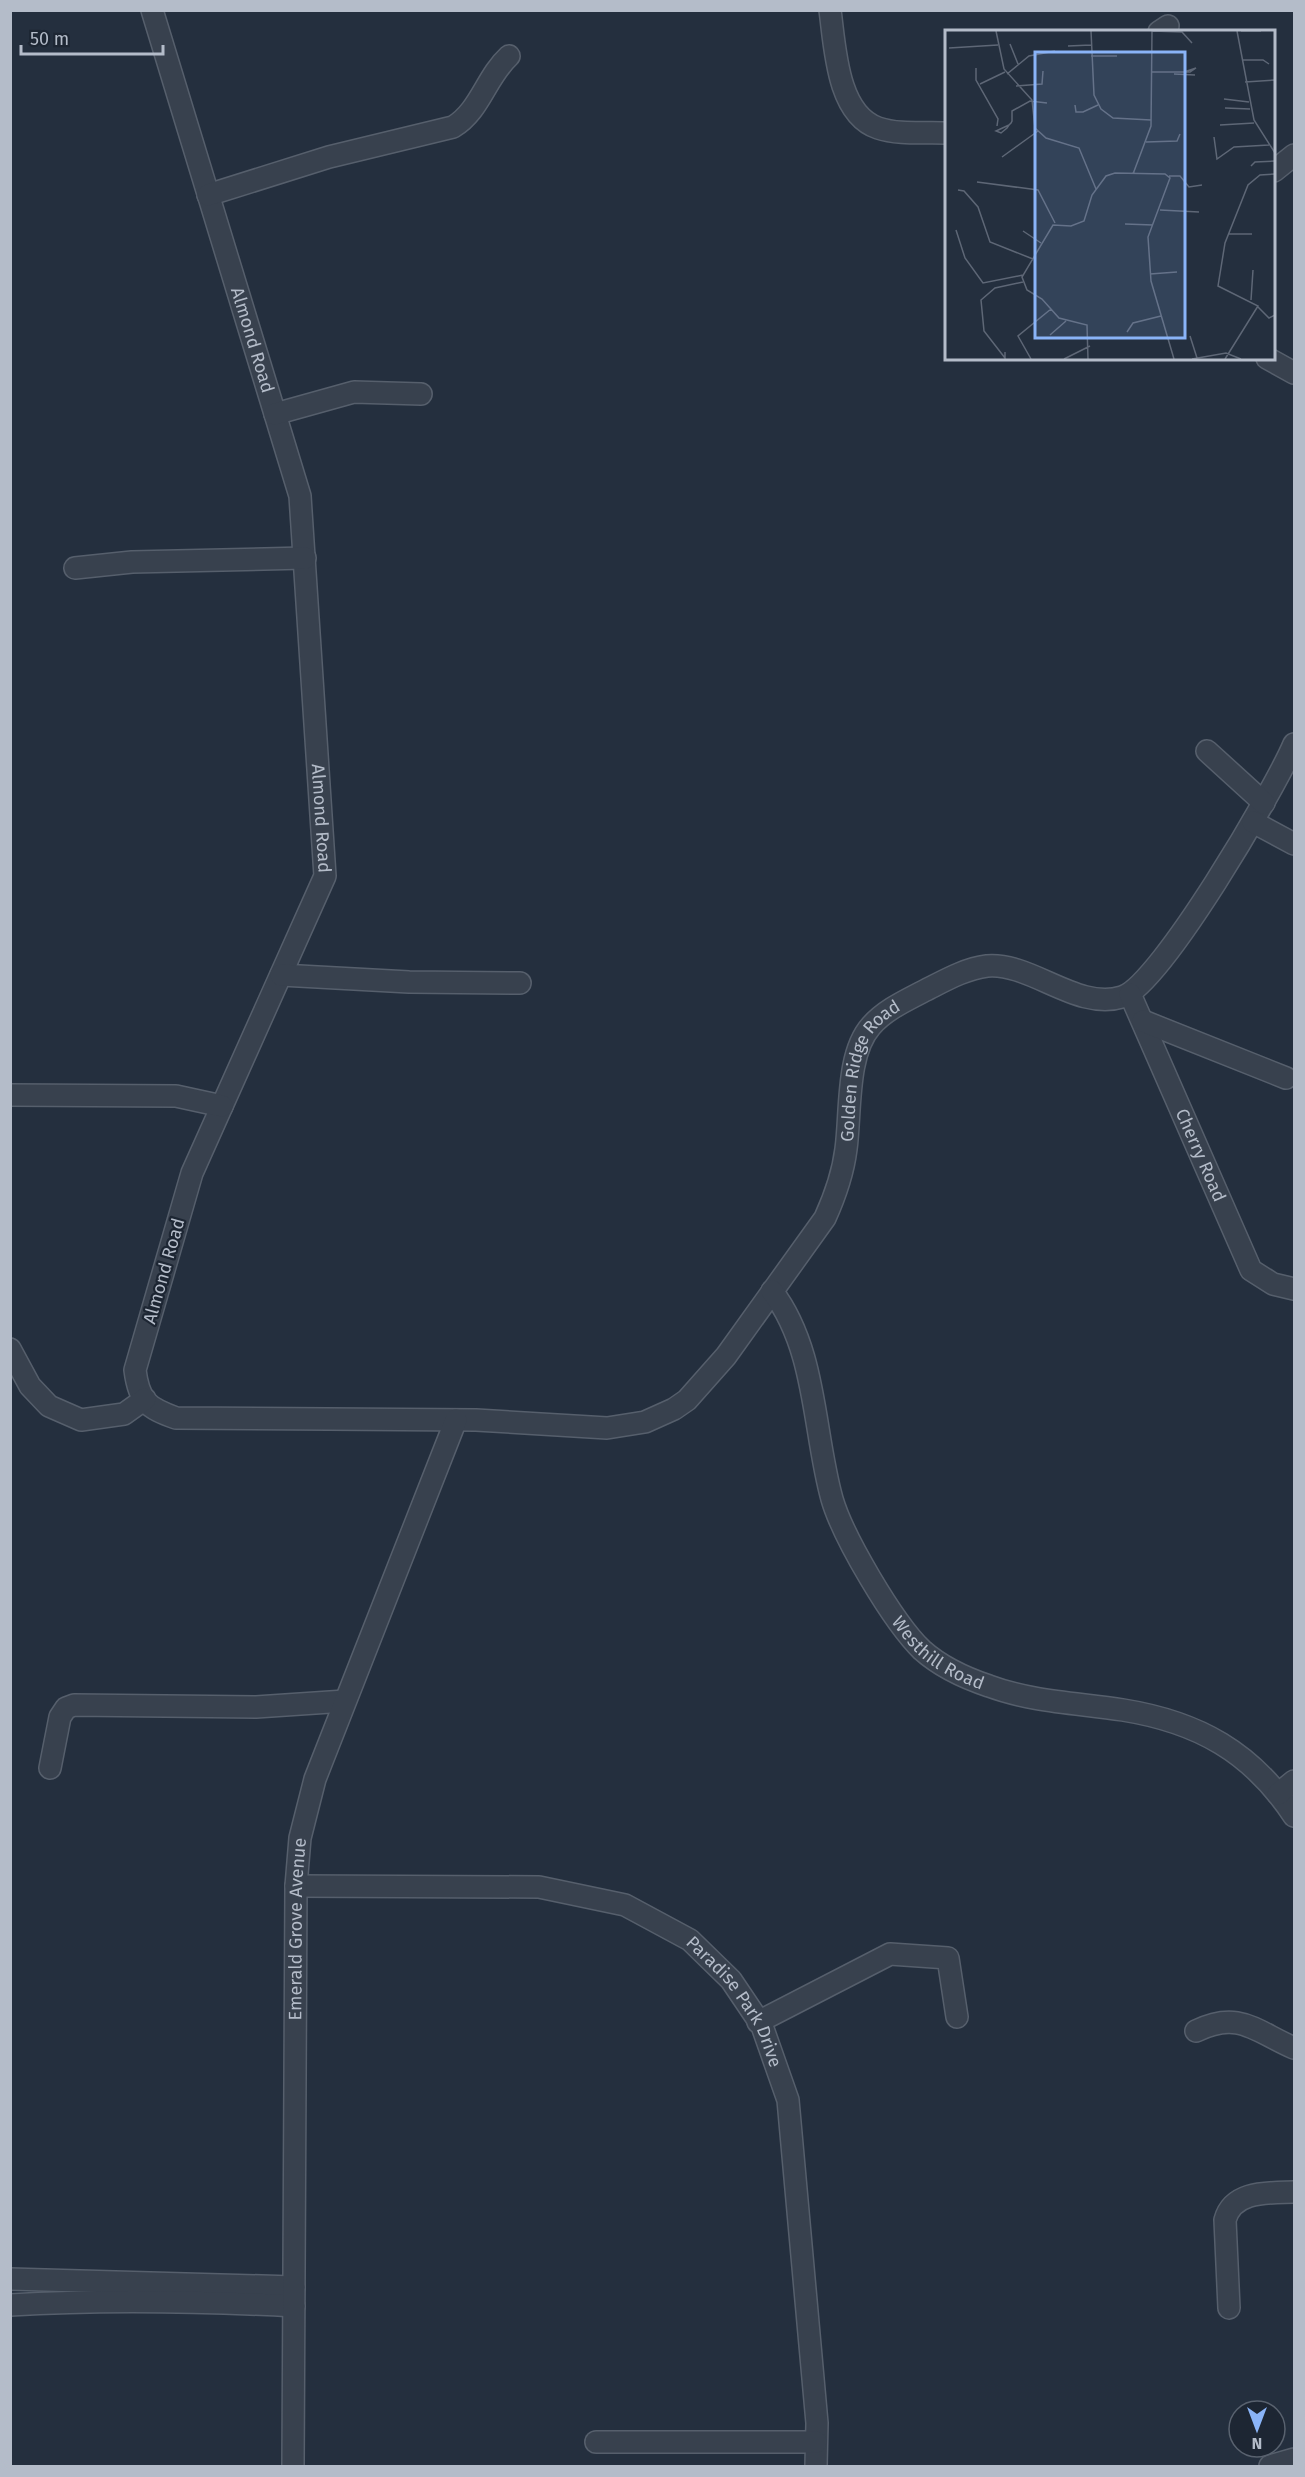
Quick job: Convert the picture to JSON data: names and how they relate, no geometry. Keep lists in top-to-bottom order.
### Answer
{
  "streets": {
    "street": [
      "Almond Road",
      "Golden Ridge Road",
      "Cherry Road",
      "Westhill Road",
      "Emerald Grove Avenue",
      "Paradise Park Drive"
    ]
  },
  "crossings": [
    ["Golden Ridge Road", "Cherry Road"],
    ["Golden Ridge Road", "Westhill Road"],
    ["Golden Ridge Road", "Emerald Grove Avenue"],
    ["Emerald Grove Avenue", "Paradise Park Drive"]
  ],
  "scale_bar": "50 m",
  "north": "bottom"
}
